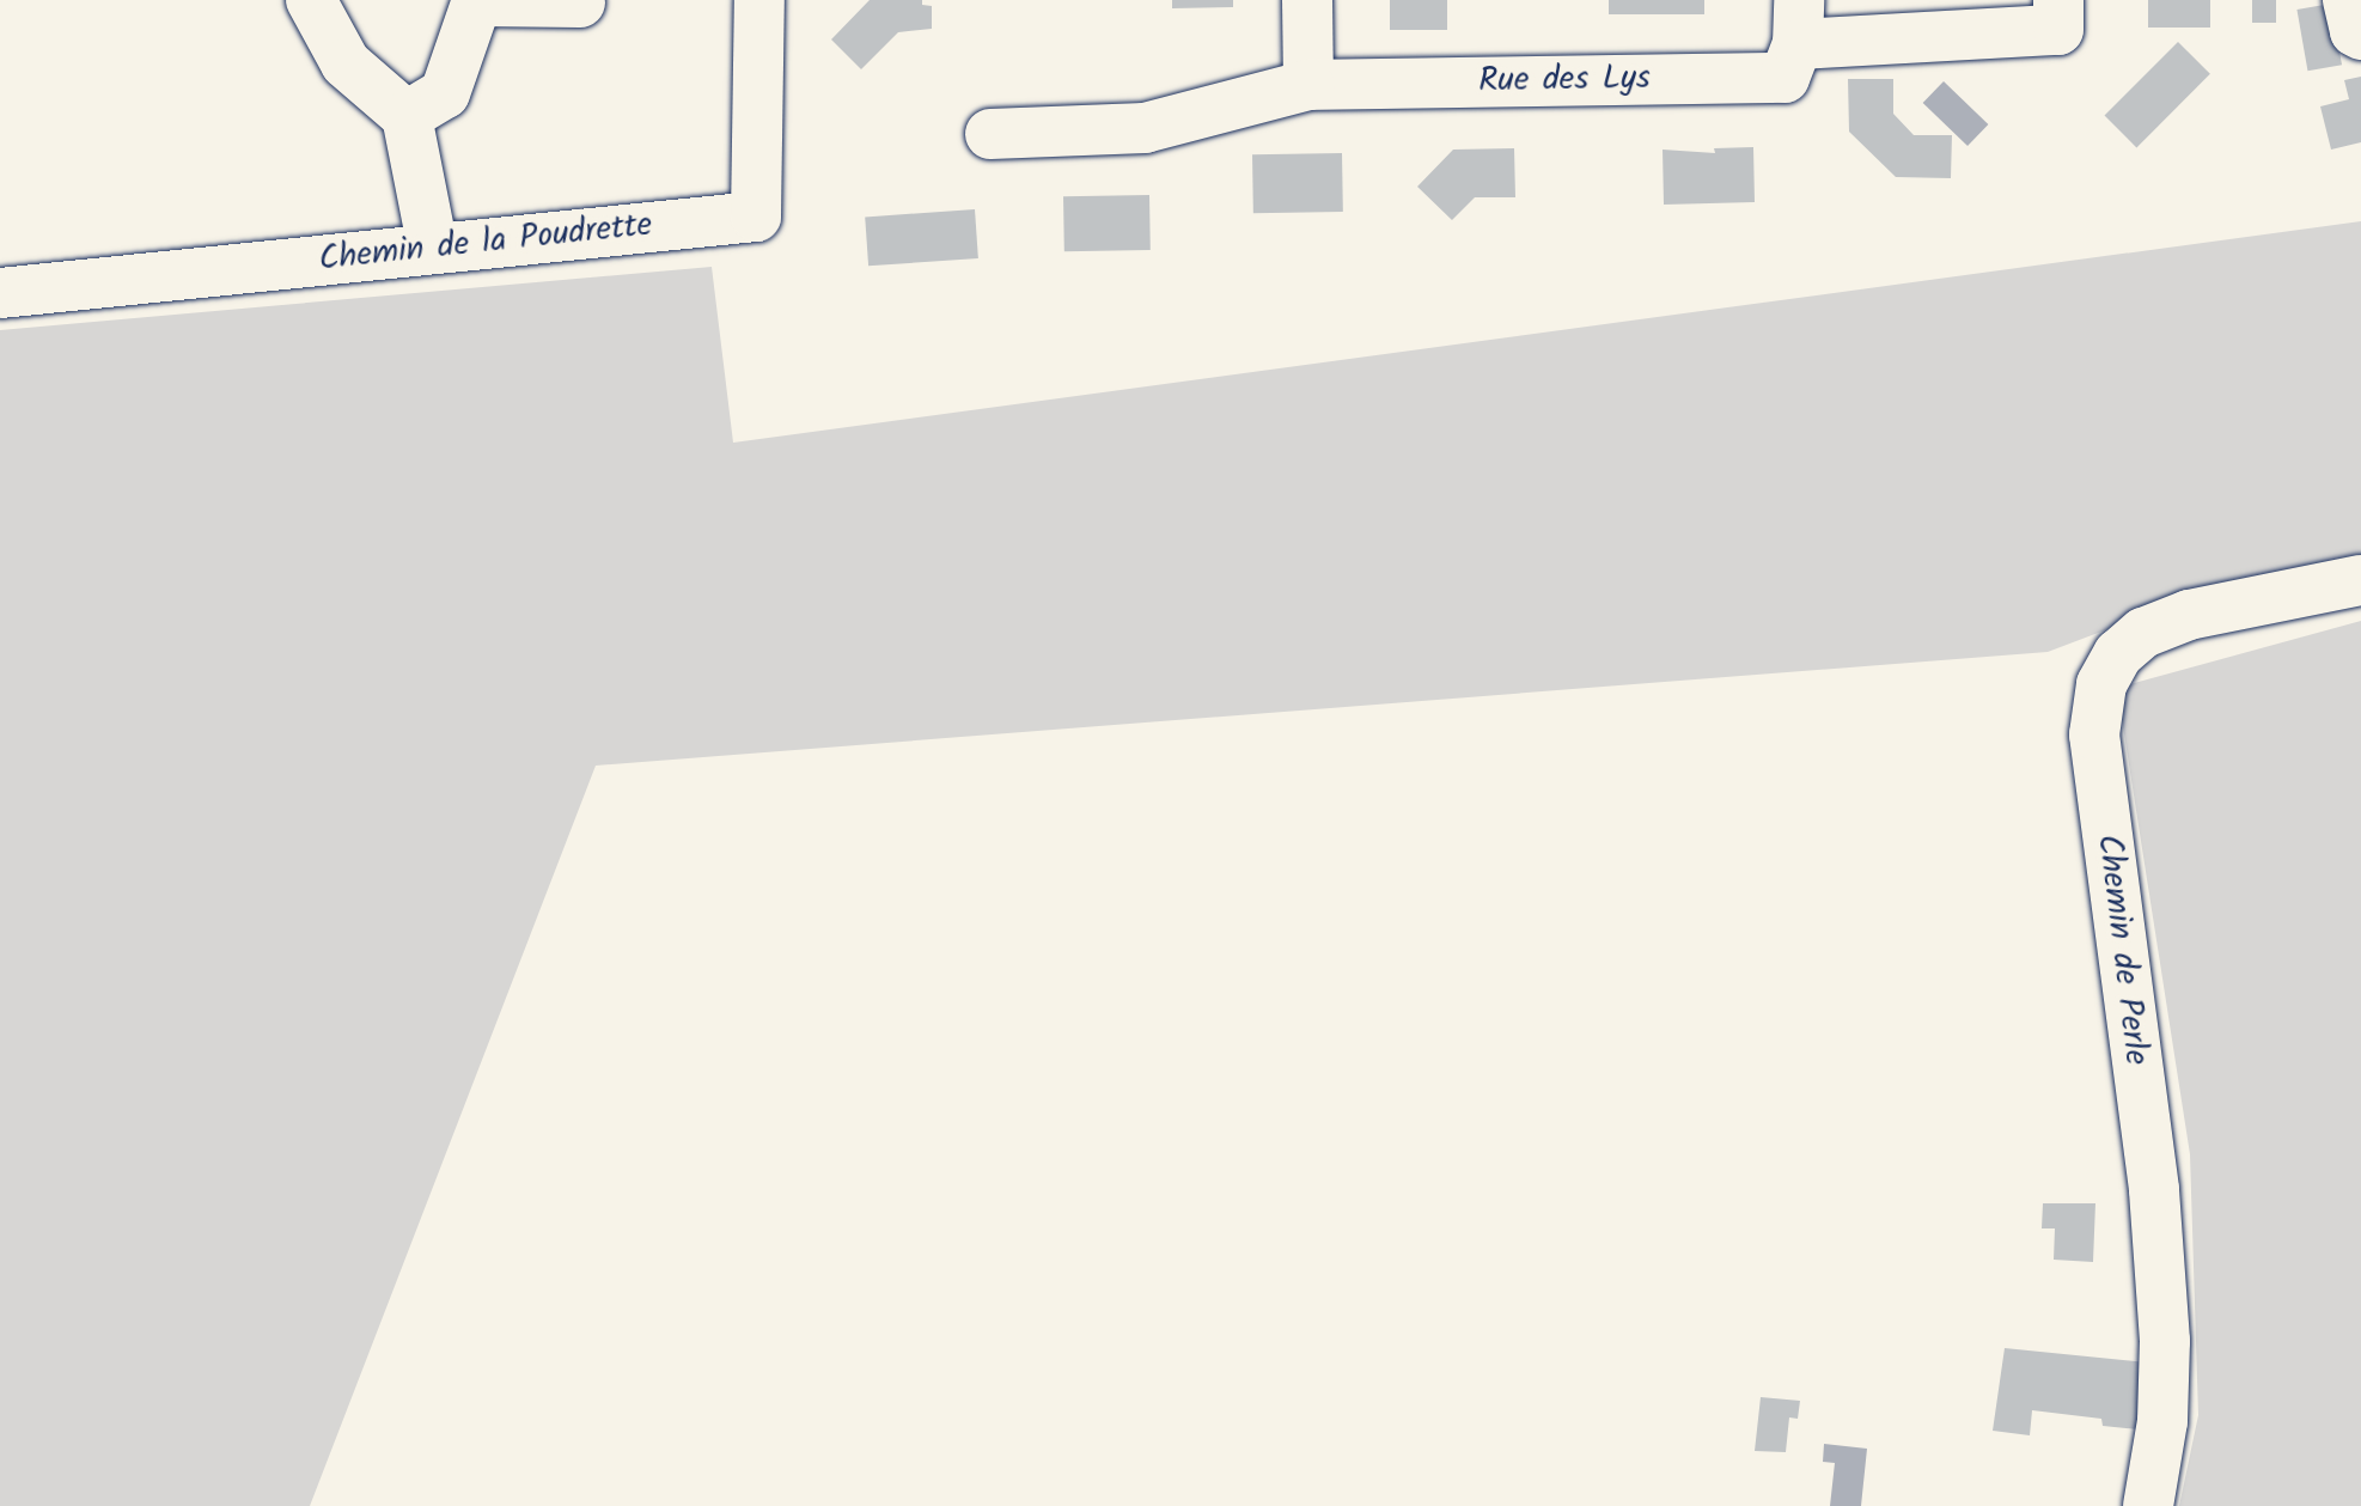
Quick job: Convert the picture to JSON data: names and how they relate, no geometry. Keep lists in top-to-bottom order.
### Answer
{
  "streets": {
    "street": ["Rue des Lys", "Chemin de la Poudrette", "Chemin de Perle"]
  }
}
